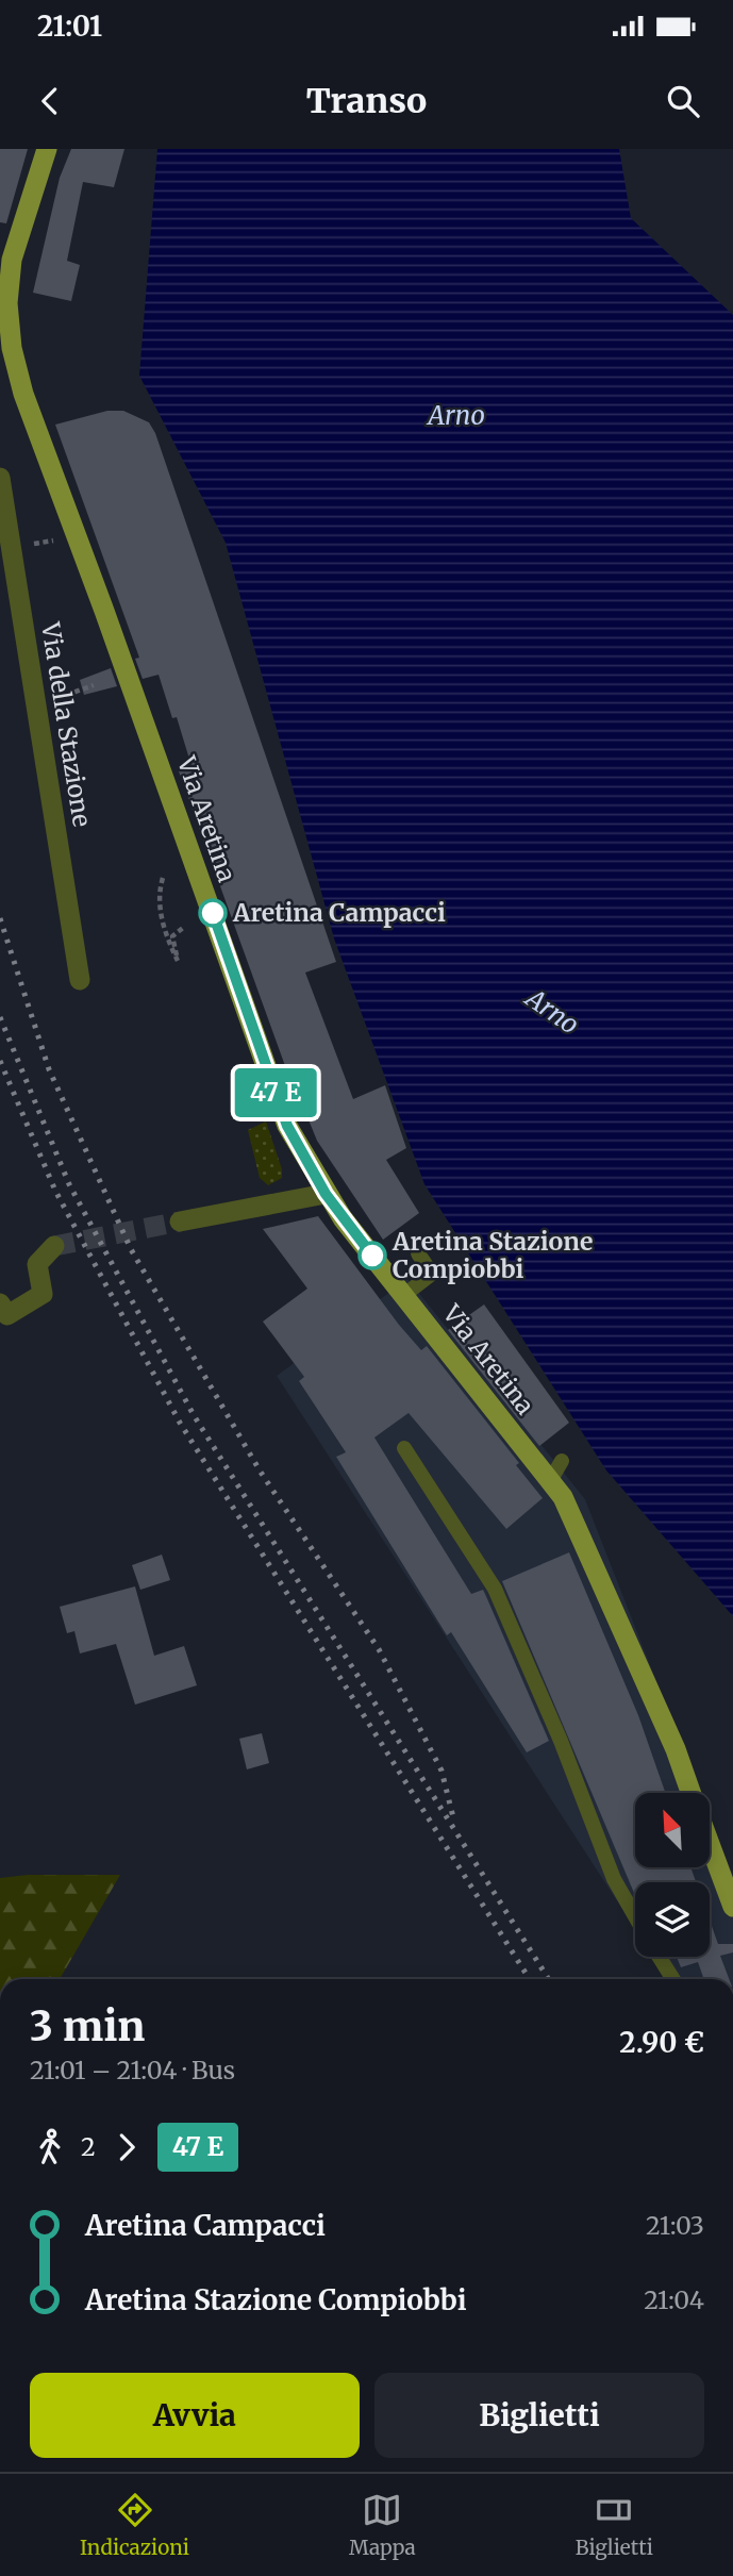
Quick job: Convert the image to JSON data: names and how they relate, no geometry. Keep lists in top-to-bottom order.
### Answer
{
  "streets": {
    "main road": ["Via Aretina"],
    "street": ["Via della Stazione"]
  },
  "water": ["Arno"],
  "places": ["Aretina Campacci", "Aretina Stazione Compiobbi"],
  "north": "top left",
  "page": {
    "status": "21:01",
    "header": "Transo",
    "on_map": "47 E",
    "heading": ["3 min", "21:01 – 21:04 · Bus", "2.90 €"],
    "legs": ["2", "47 E"],
    "list": [
      {
        "name": "Aretina Campacci",
        "value": "21:03"
      },
      {
        "name": "Aretina Stazione Compiobbi",
        "value": "21:04"
      }
    ],
    "buttons": ["Avvia", "Biglietti"],
    "tabs": ["Indicazioni", "Mappa", "Biglietti"]
  }
}
